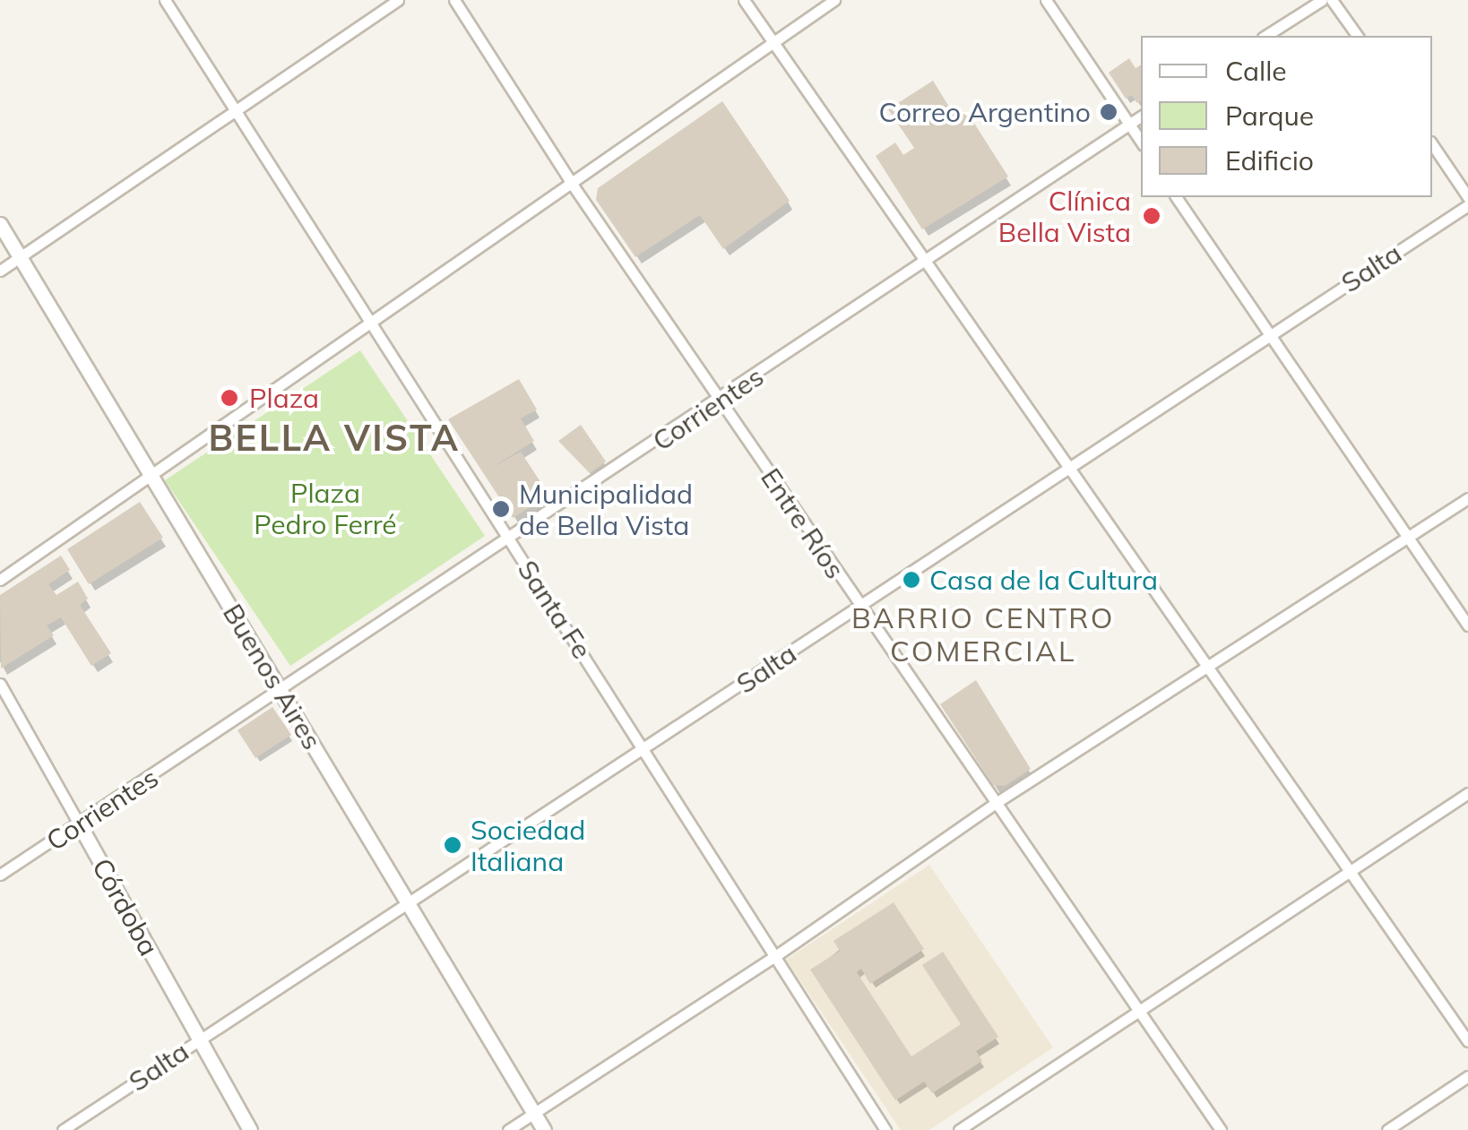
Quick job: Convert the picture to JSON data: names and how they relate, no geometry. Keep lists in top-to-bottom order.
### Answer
{
  "streets": {
    "street": [
      "Salta",
      "Corrientes",
      "Entre Ríos",
      "Santa Fe",
      "Buenos Aires",
      "Córdoba"
    ]
  },
  "crossings": [
    ["Salta", "Entre Ríos"],
    ["Salta", "Santa Fe"],
    ["Salta", "Buenos Aires"],
    ["Salta", "Córdoba"],
    ["Corrientes", "Entre Ríos"],
    ["Corrientes", "Santa Fe"],
    ["Corrientes", "Buenos Aires"],
    ["Corrientes", "Córdoba"]
  ],
  "districts": ["BELLA VISTA", "BARRIO CENTRO COMERCIAL"],
  "parks": ["Plaza Pedro Ferré"],
  "places": [
    "Correo Argentino",
    "Clínica Bella Vista",
    "Plaza",
    "Municipalidad de Bella Vista",
    "Casa de la Cultura",
    "Sociedad Italiana"
  ],
  "legend": ["Calle", "Parque", "Edificio"]
}
